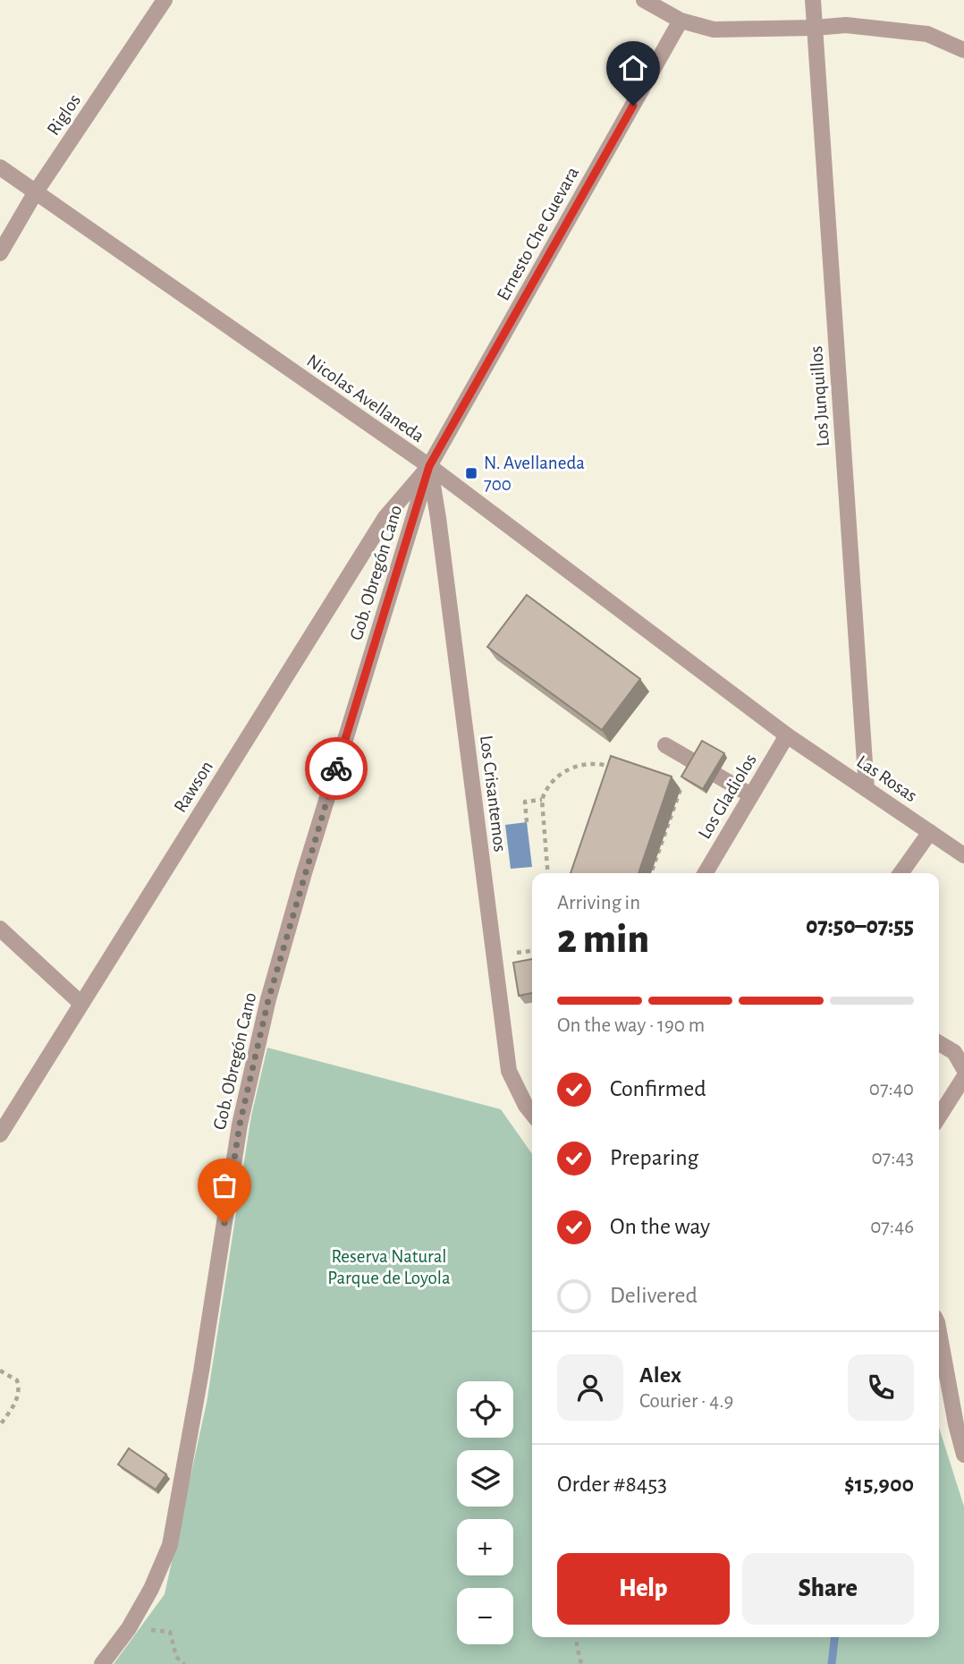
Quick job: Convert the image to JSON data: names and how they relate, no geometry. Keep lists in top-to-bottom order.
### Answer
{
  "streets": {
    "street": [
      "Riglos",
      "Ernesto Che Guevara",
      "Los Junquillos",
      "Nicolas Avellaneda",
      "Gob. Obregón Cano",
      "Las Rosas",
      "Rawson",
      "Los Crisantemos",
      "Los Gladiolos"
    ]
  },
  "crossings": [
    ["Riglos", "Nicolas Avellaneda"],
    ["Ernesto Che Guevara", "Nicolas Avellaneda"],
    ["Ernesto Che Guevara", "Gob. Obregón Cano"],
    ["Ernesto Che Guevara", "Rawson"],
    ["Ernesto Che Guevara", "Los Crisantemos"],
    ["Los Junquillos", "Las Rosas"],
    ["Nicolas Avellaneda", "Gob. Obregón Cano"],
    ["Nicolas Avellaneda", "Las Rosas"],
    ["Nicolas Avellaneda", "Rawson"],
    ["Nicolas Avellaneda", "Los Crisantemos"],
    ["Nicolas Avellaneda", "Los Gladiolos"],
    ["Gob. Obregón Cano", "Rawson"],
    ["Gob. Obregón Cano", "Los Crisantemos"],
    ["Las Rosas", "Los Gladiolos"],
    ["Rawson", "Los Crisantemos"]
  ],
  "parks": ["Reserva Natural Parque de Loyola"],
  "places": {
    "transit": ["N. Avellaneda 700"]
  },
  "page": {
    "heading": ["2 min", "Arriving in", "07:50–07:55"],
    "panel": [
      "Alex",
      "Courier · 4.9",
      "Order #8453",
      "$15,900"
    ],
    "bar": "On the way · 190 m",
    "list": [
      ["Confirmed", "07:40"],
      ["Preparing", "07:43"],
      ["On the way", "07:46"],
      "Delivered"
    ],
    "map_buttons": ["+", "−"],
    "buttons": ["Help", "Share"]
  }
}
